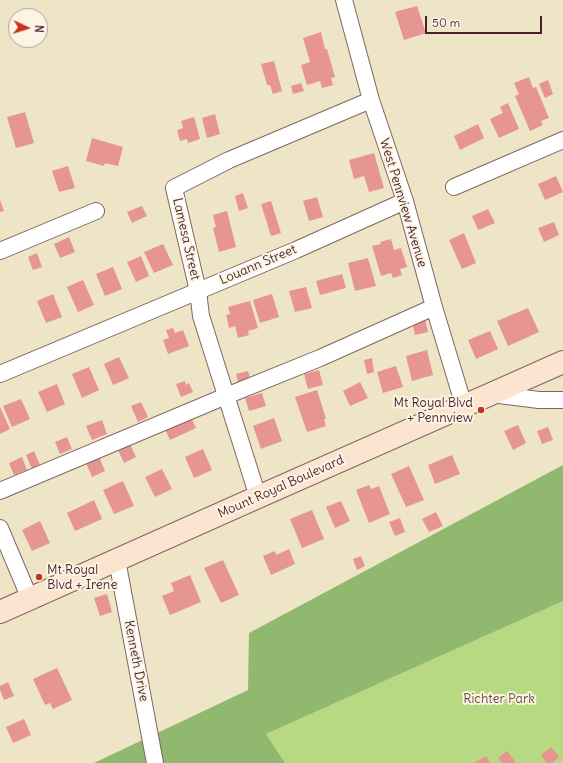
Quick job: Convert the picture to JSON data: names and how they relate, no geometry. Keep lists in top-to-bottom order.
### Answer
{
  "streets": {
    "main road": ["Mount Royal Boulevard"],
    "street": [
      "West Pennview Avenue",
      "Lamesa Street",
      "Louann Street",
      "Kenneth Drive"
    ]
  },
  "crossings": [
    ["West Pennview Avenue", "Lamesa Street"],
    ["West Pennview Avenue", "Louann Street"],
    ["West Pennview Avenue", "Mount Royal Boulevard"],
    ["Lamesa Street", "Louann Street"],
    ["Lamesa Street", "Mount Royal Boulevard"],
    ["Mount Royal Boulevard", "Kenneth Drive"]
  ],
  "parks": ["Richter Park"],
  "places": ["Mt Royal Blvd + Pennview", "Mt Royal Blvd + Irene"],
  "scale_bar": "50 m",
  "north": "right"
}
